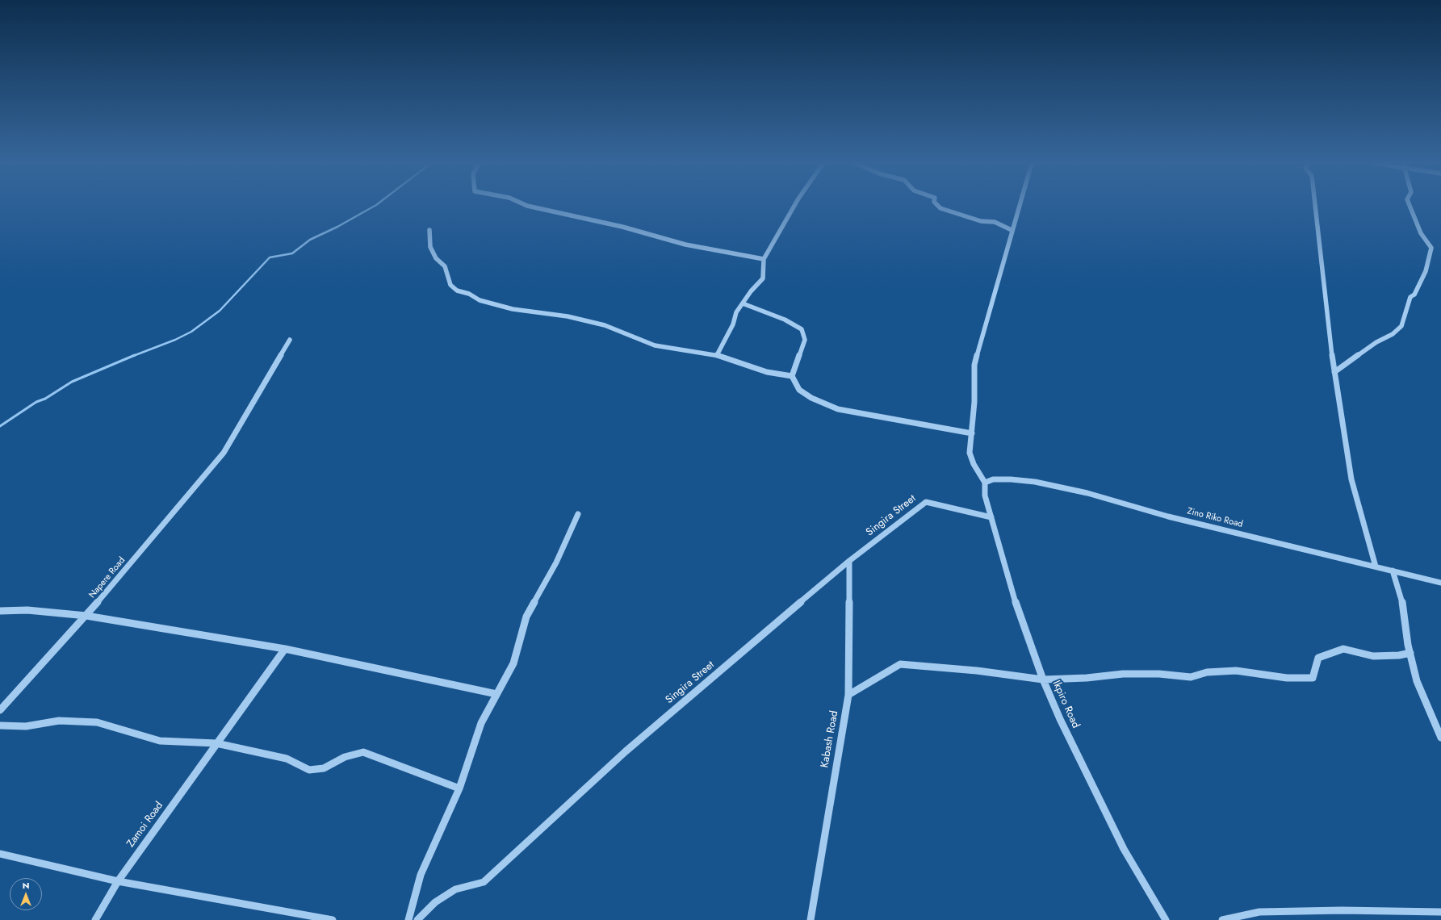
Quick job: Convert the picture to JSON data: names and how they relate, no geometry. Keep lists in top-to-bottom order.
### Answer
{
  "streets": {
    "street": [
      "Singira Street",
      "Zino Riko Road",
      "Napere Road",
      "Ikpiro Road",
      "Kabash Road",
      "Zamoi Road"
    ]
  },
  "crossings": [
    ["Singira Street", "Ikpiro Road"],
    ["Singira Street", "Kabash Road"],
    ["Zino Riko Road", "Ikpiro Road"]
  ],
  "north": "top"
}
